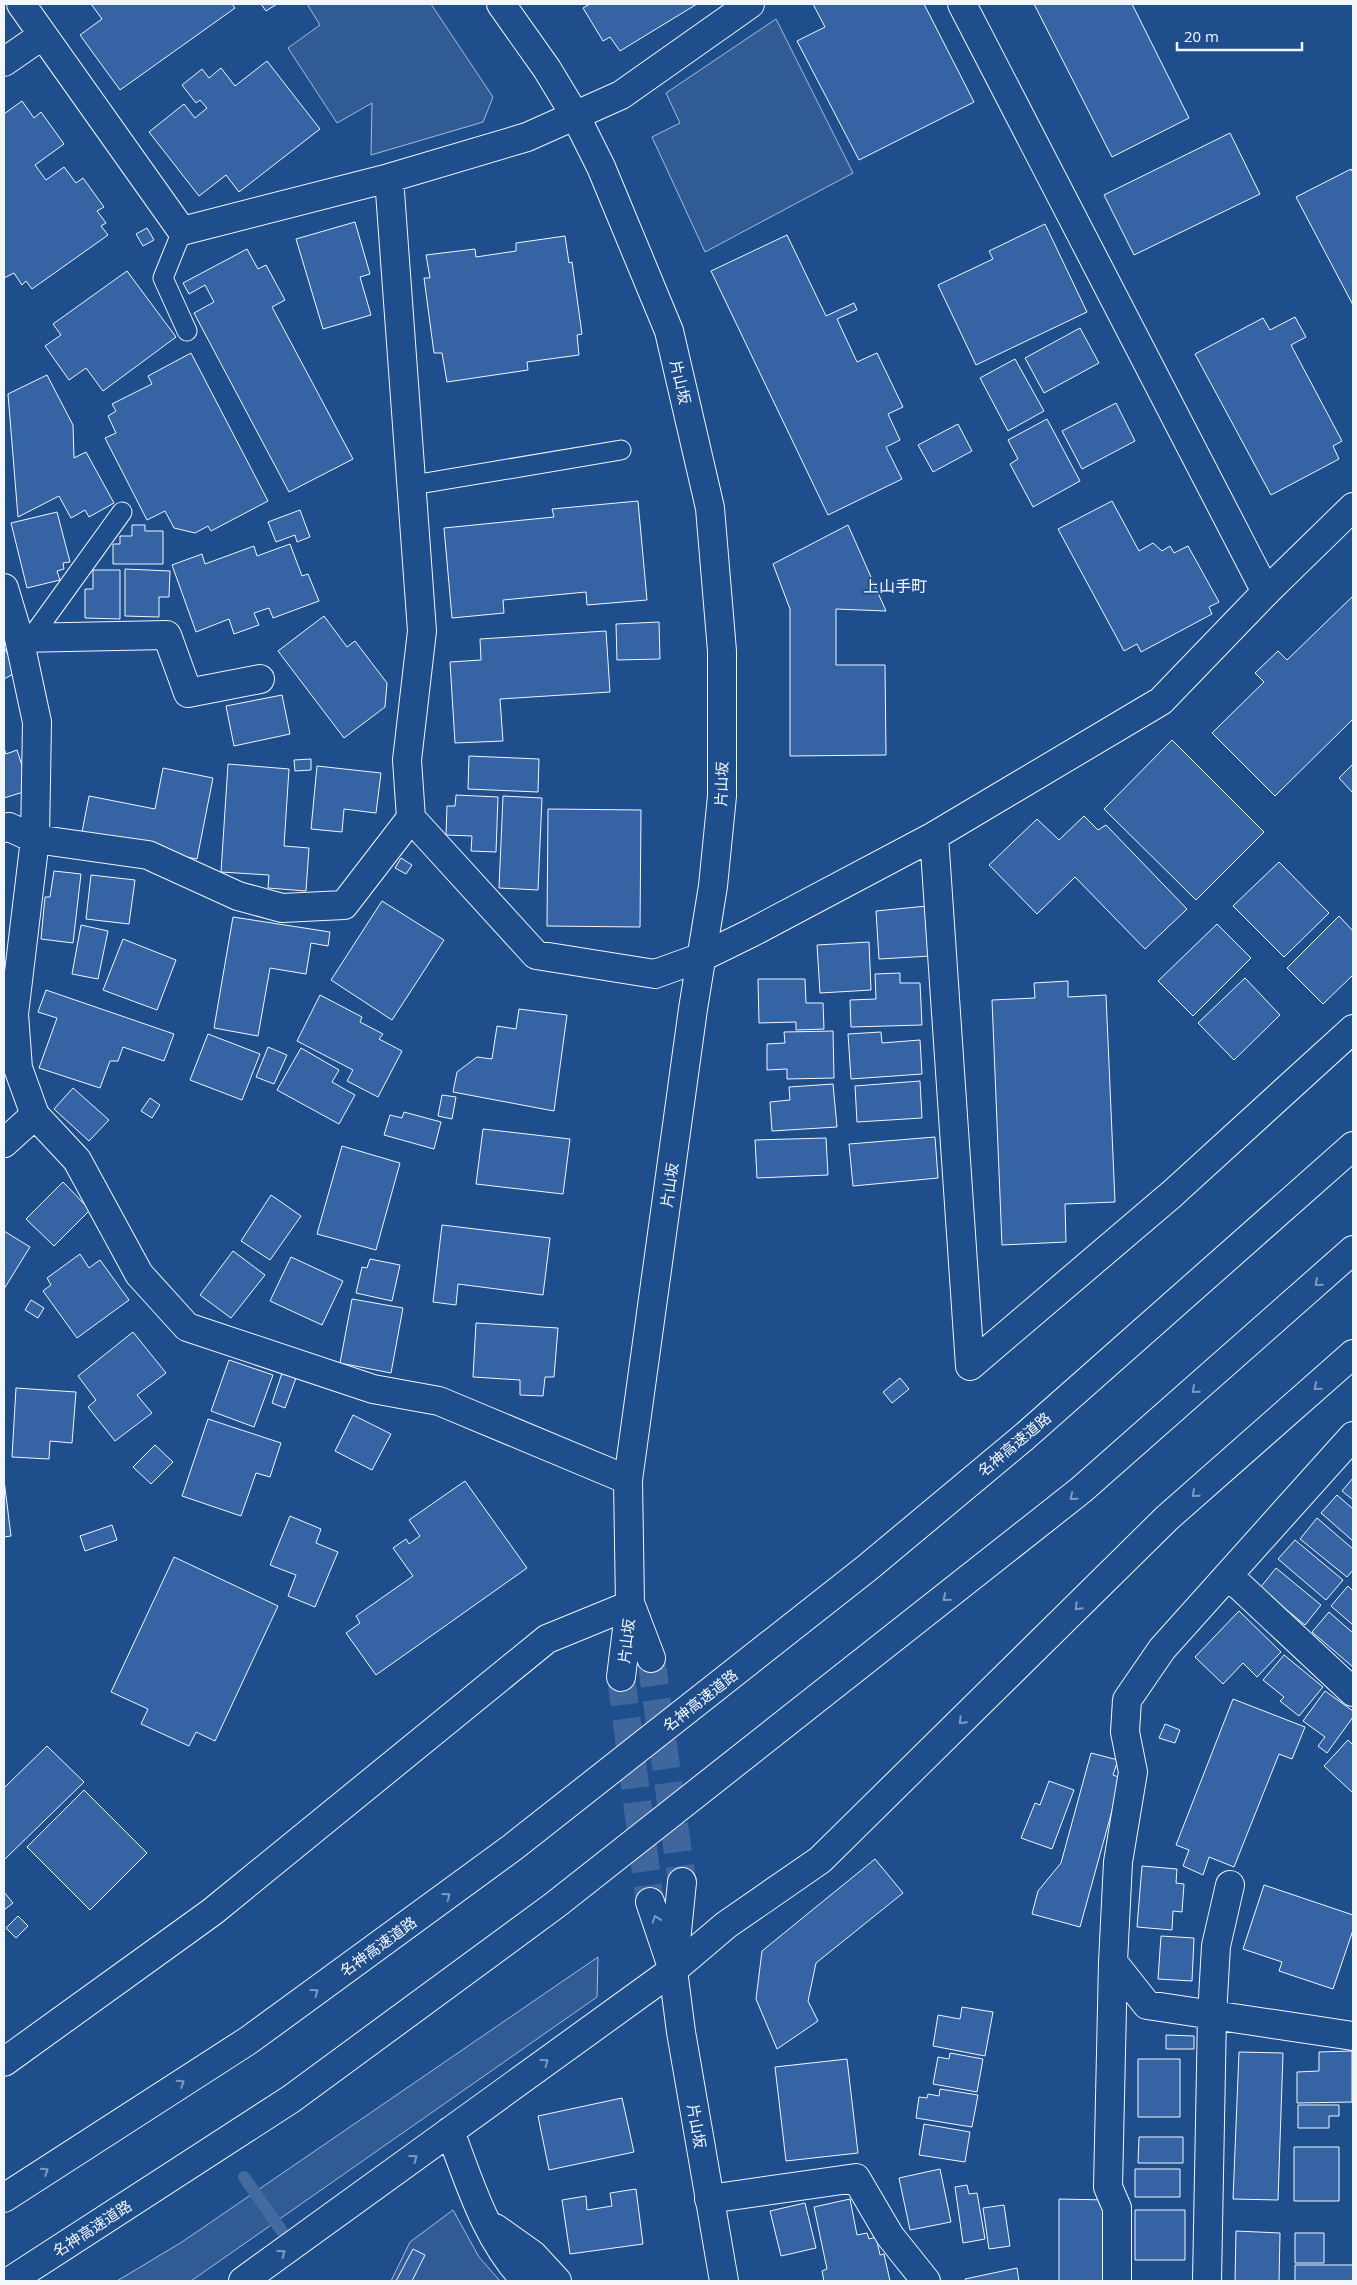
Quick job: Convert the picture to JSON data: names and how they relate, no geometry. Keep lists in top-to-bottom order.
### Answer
{
  "streets": {
    "main road": ["片山坂", "名神高速道路"]
  },
  "districts": ["上山手町"],
  "scale_bar": "20 m"
}
